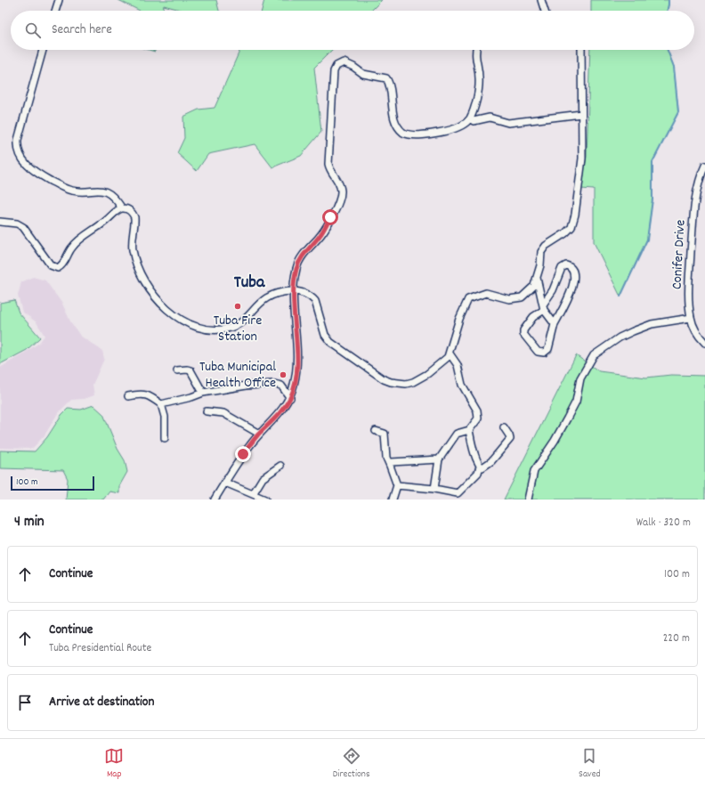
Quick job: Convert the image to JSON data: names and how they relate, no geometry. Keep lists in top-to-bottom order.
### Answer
{
  "streets": {
    "street": ["Conifer Drive"]
  },
  "districts": ["Tuba"],
  "places": ["Tuba Fire Station", "Tuba Municipal Health Office"],
  "scale_bar": "100 m",
  "page": {
    "search": "Search here",
    "scale": "100 m",
    "heading": ["4 min", "Walk · 320 m"],
    "list": [
      ["Continue", "100 m"],
      ["Continue", "Tuba Presidential Route", "220 m"],
      "Arrive at destination"
    ],
    "nav": ["Map", "Directions", "Saved"]
  }
}
